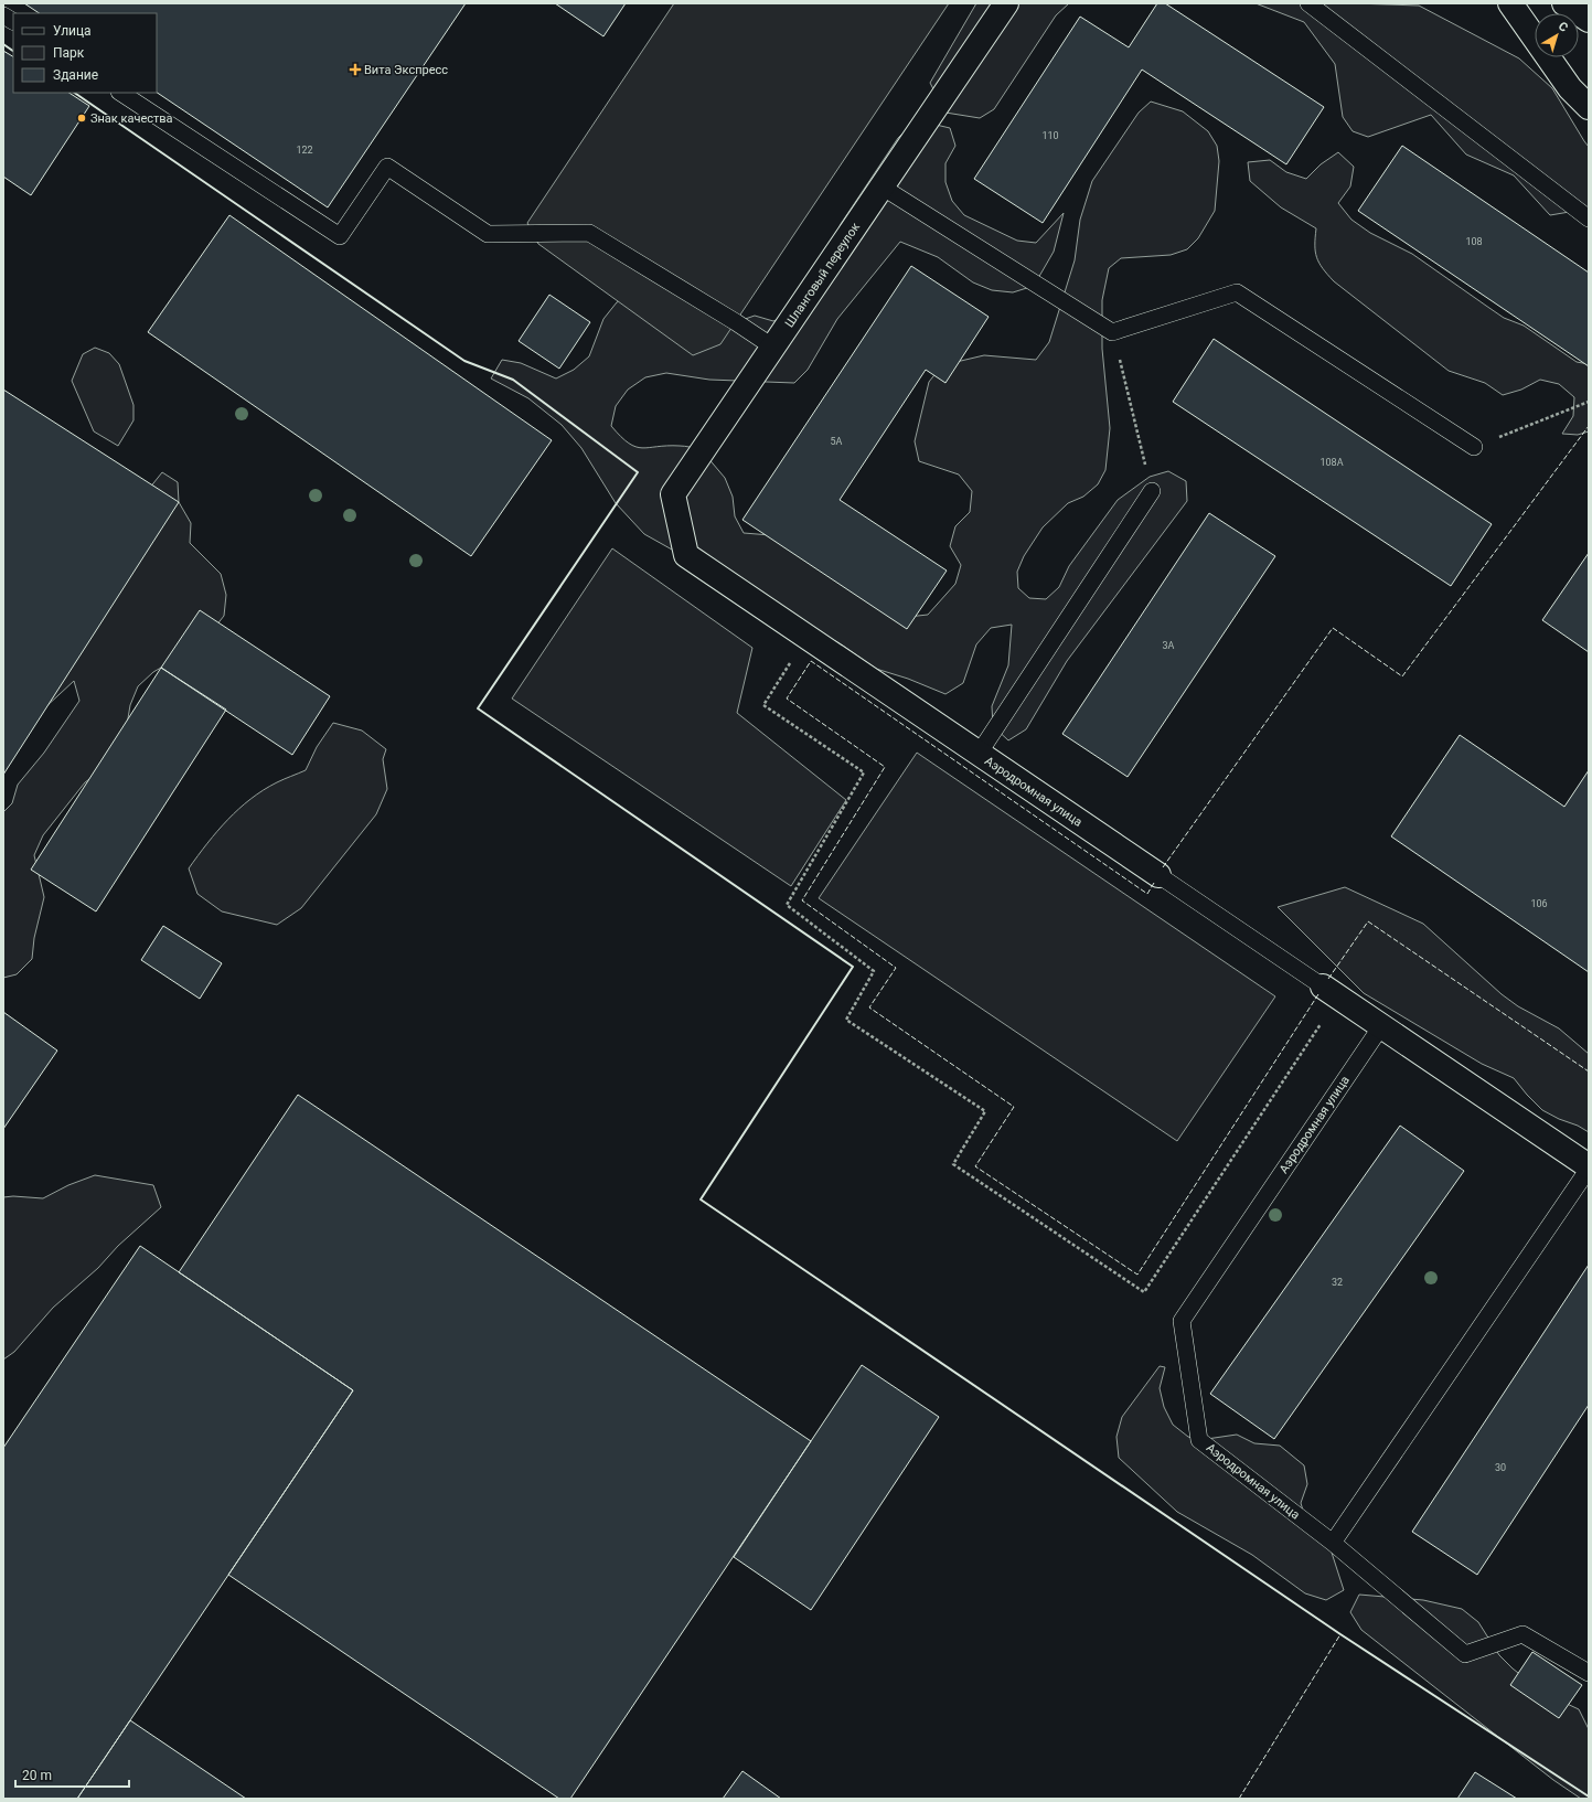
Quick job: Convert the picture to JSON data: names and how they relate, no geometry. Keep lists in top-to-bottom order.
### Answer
{
  "streets": {
    "street": ["Шланговый переулок", "Аэродромная улица"]
  },
  "crossings": [
    ["Шланговый переулок", "Аэродромная улица"]
  ],
  "places": {
    "health": ["Вита Экспресс"],
    "other": ["Знак качества"]
  },
  "house_numbers": [
    "110",
    "122",
    "108",
    "5А",
    "108А",
    "3А",
    "106",
    "32",
    "30"
  ],
  "legend": ["Улица", "Парк", "Здание"],
  "scale_bar": "20 m",
  "north": "top right"
}
